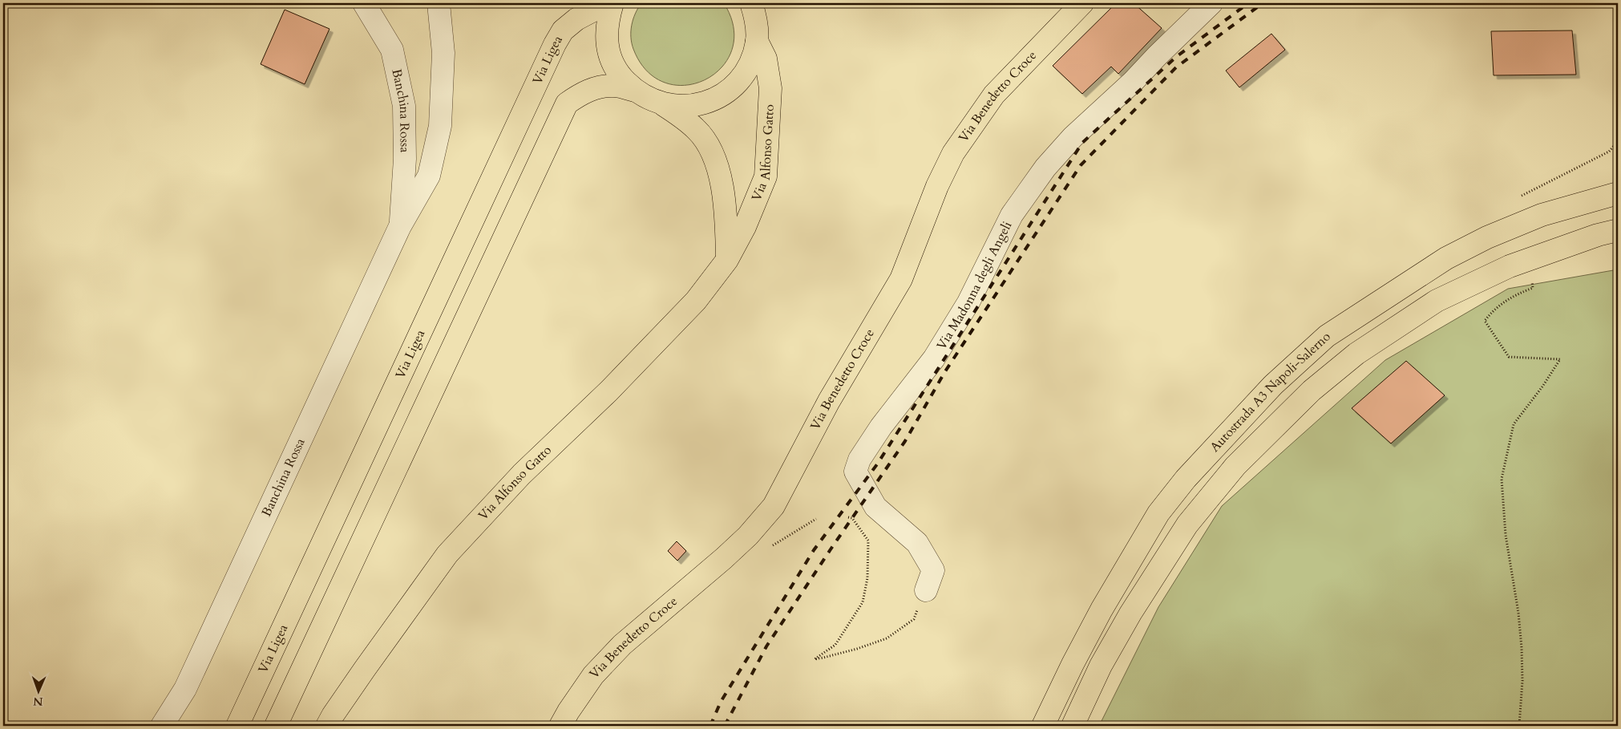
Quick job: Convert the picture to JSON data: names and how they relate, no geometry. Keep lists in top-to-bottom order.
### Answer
{
  "streets": {
    "main road": [
      "Via Ligea",
      "Via Benedetto Croce",
      "Via Alfonso Gatto",
      "Autostrada A3 Napoli-Salerno"
    ],
    "street": ["Banchina Rossa", "Via Madonna degli Angeli"]
  },
  "north": "bottom"
}
